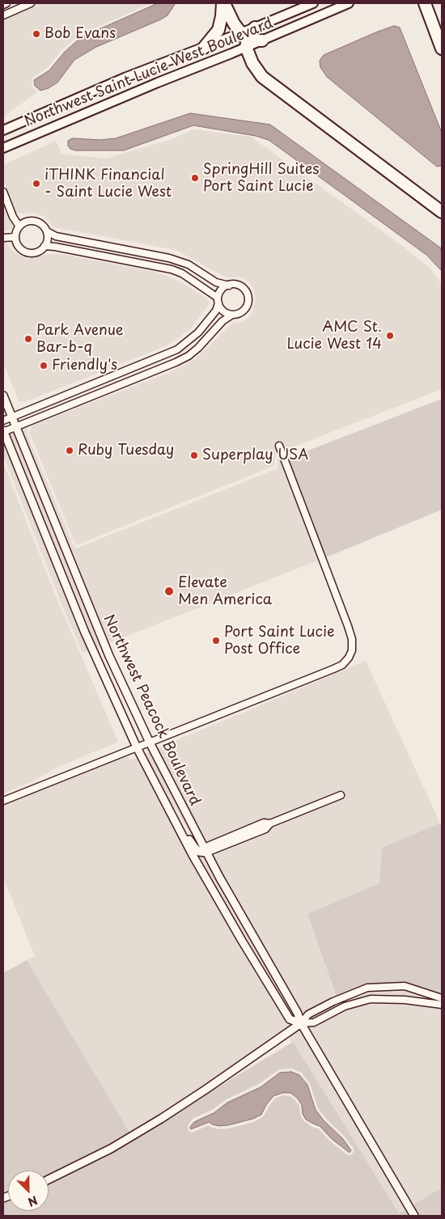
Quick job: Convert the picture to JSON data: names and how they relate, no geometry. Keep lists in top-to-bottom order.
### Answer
{
  "streets": {
    "main road": ["Northwest Saint Lucie West Boulevard"],
    "street": ["Northwest Peacock Boulevard"]
  },
  "places": [
    "Bob Evans",
    "SpringHill Suites Port Saint Lucie",
    "iTHINK Financial - Saint Lucie West",
    "AMC St. Lucie West 14",
    "Park Avenue Bar-b-q",
    "Friendly's",
    "Ruby Tuesday",
    "Superplay USA",
    "Elevate Men America",
    "Port Saint Lucie Post Office"
  ],
  "north": "bottom right"
}
